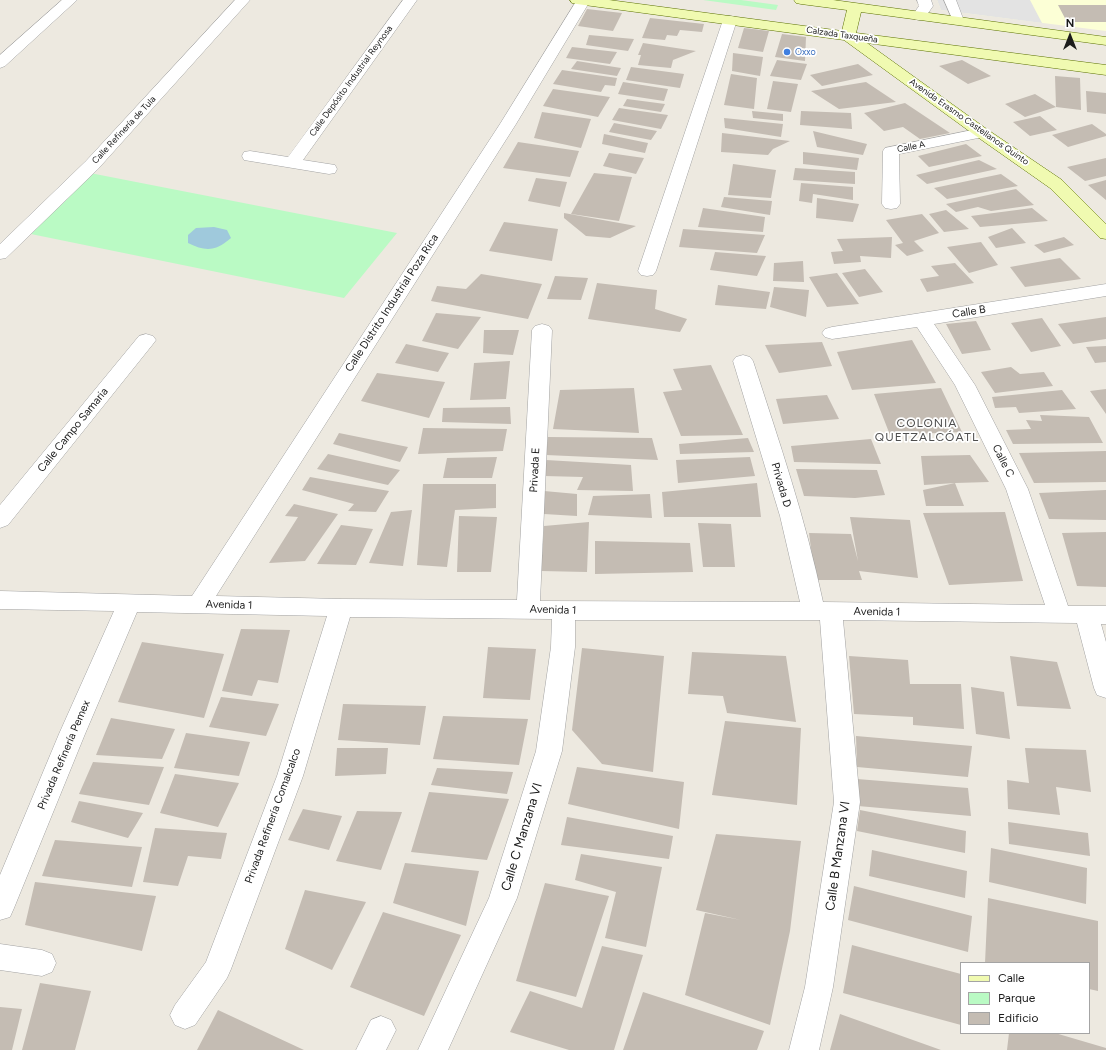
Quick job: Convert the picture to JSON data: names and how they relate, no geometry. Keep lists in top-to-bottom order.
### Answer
{
  "streets": {
    "main road": ["Calzada Taxqueña", "Avenida Erasmo Castellanos Quinto"],
    "street": [
      "Calle Depósito Industrial Reynosa",
      "Calle Refinería de Tula",
      "Calle A",
      "Calle Distrito Industrial Poza Rica",
      "Calle B",
      "Calle Campo Samaria",
      "Calle C",
      "Privada E",
      "Privada D",
      "Avenida 1",
      "Privada Refinería Pemex",
      "Privada Refinería Comalcalco",
      "Calle C Manzana VI",
      "Calle B Manzana VI"
    ]
  },
  "crossings": [
    ["Calzada Taxqueña", "Avenida Erasmo Castellanos Quinto"],
    ["Calzada Taxqueña", "Calle Distrito Industrial Poza Rica"],
    ["Avenida Erasmo Castellanos Quinto", "Calle A"],
    ["Calle Distrito Industrial Poza Rica", "Avenida 1"],
    ["Calle B", "Calle C"],
    ["Calle C", "Avenida 1"],
    ["Privada E", "Avenida 1"],
    ["Privada D", "Avenida 1"],
    ["Privada D", "Calle B Manzana VI"],
    ["Avenida 1", "Privada Refinería Pemex"],
    ["Avenida 1", "Privada Refinería Comalcalco"],
    ["Avenida 1", "Calle C Manzana VI"],
    ["Avenida 1", "Calle B Manzana VI"]
  ],
  "districts": ["COLONIA QUETZALCÓATL"],
  "places": ["Oxxo"],
  "legend": ["Calle", "Parque", "Edificio"],
  "north": "top"
}
